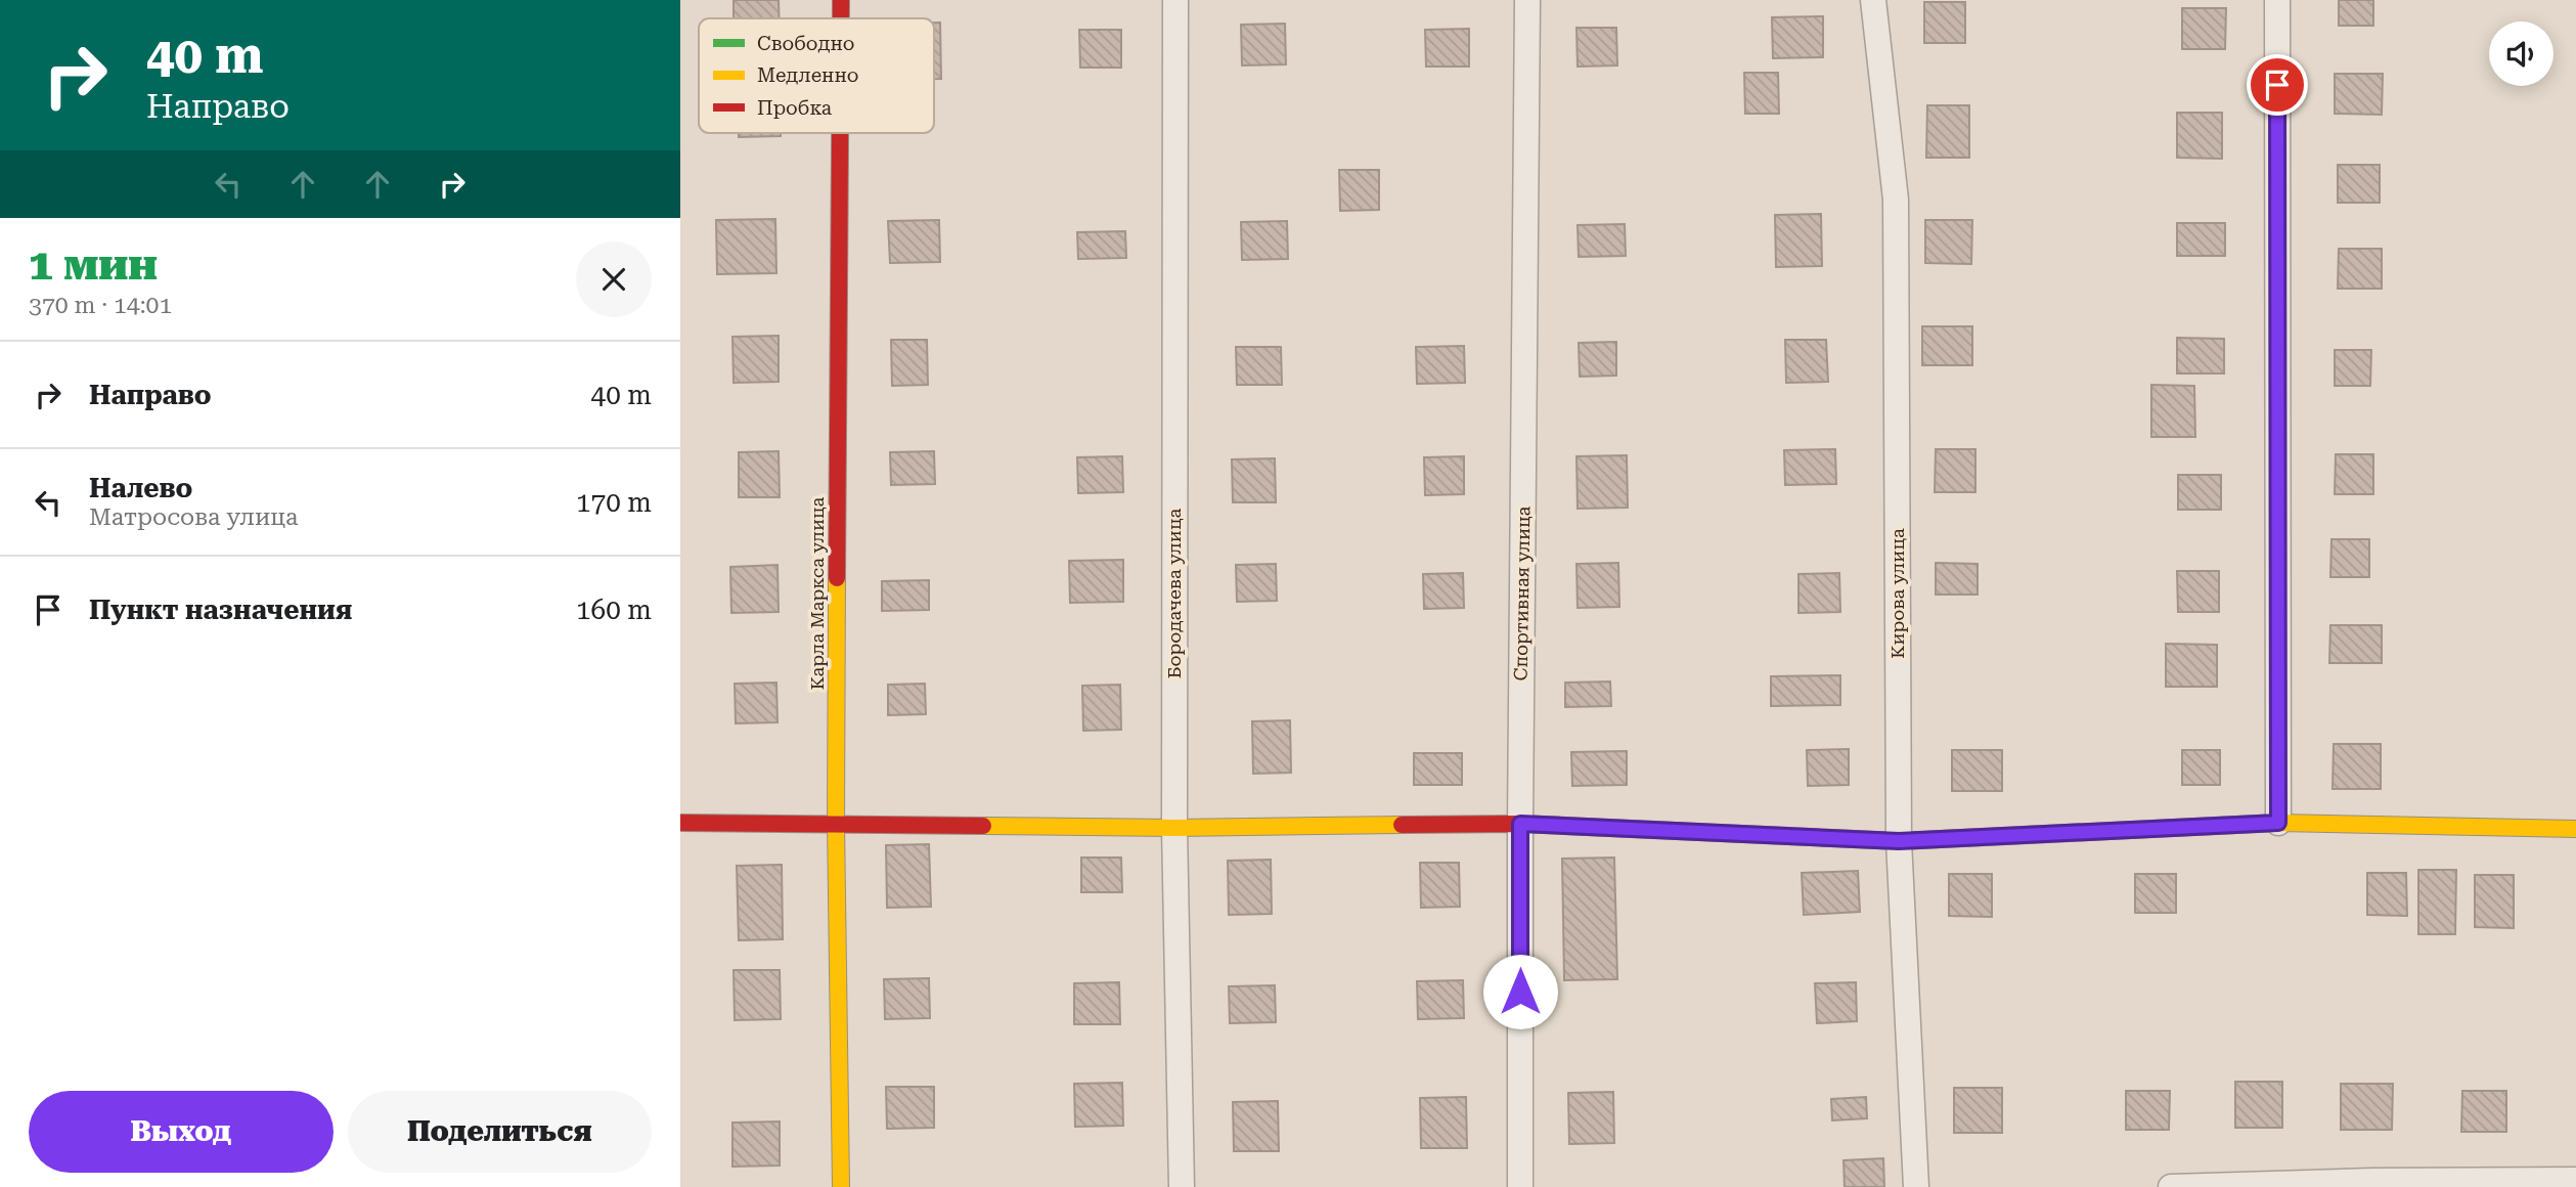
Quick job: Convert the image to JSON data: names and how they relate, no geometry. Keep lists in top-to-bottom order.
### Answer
{
  "streets": {
    "street": [
      "Карла Маркса улица",
      "Бородачева улица",
      "Спортивная улица",
      "Кирова улица"
    ]
  },
  "legend": ["Свободно", "Медленно", "Пробка"],
  "page": {
    "turn": ["40 m", "Направо"],
    "heading": ["1 мин", "370 m · 14:01"],
    "list": [
      {
        "name": "Направо",
        "value": "40 m"
      },
      {
        "name": "Налево",
        "note": "Матросова улица",
        "value": "170 m"
      },
      {
        "name": "Пункт назначения",
        "value": "160 m"
      }
    ],
    "buttons": ["Выход", "Поделиться"]
  }
}
